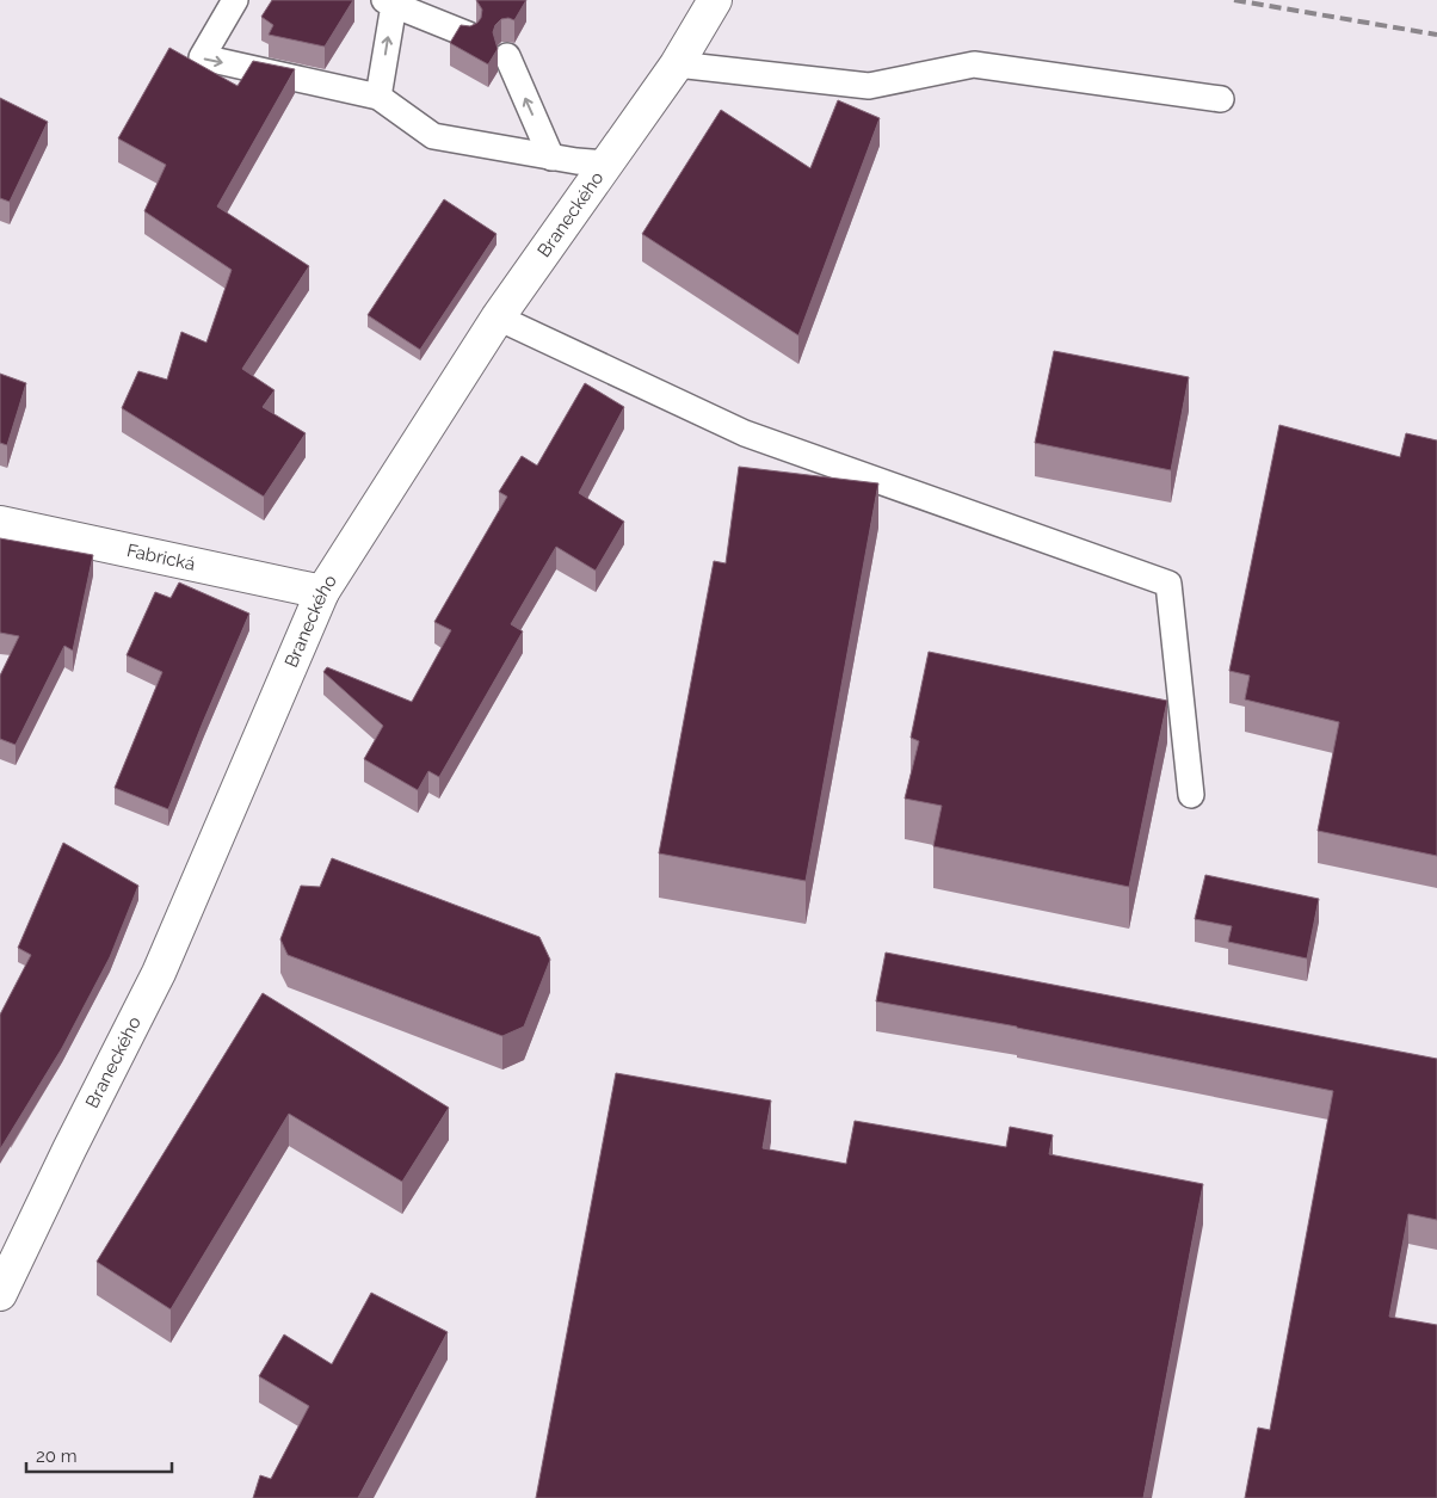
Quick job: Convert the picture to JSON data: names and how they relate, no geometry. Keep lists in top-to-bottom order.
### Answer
{
  "streets": {
    "street": ["Braneckého", "Fabrická"]
  },
  "crossings": [
    ["Braneckého", "Fabrická"]
  ],
  "scale_bar": "20 m"
}
